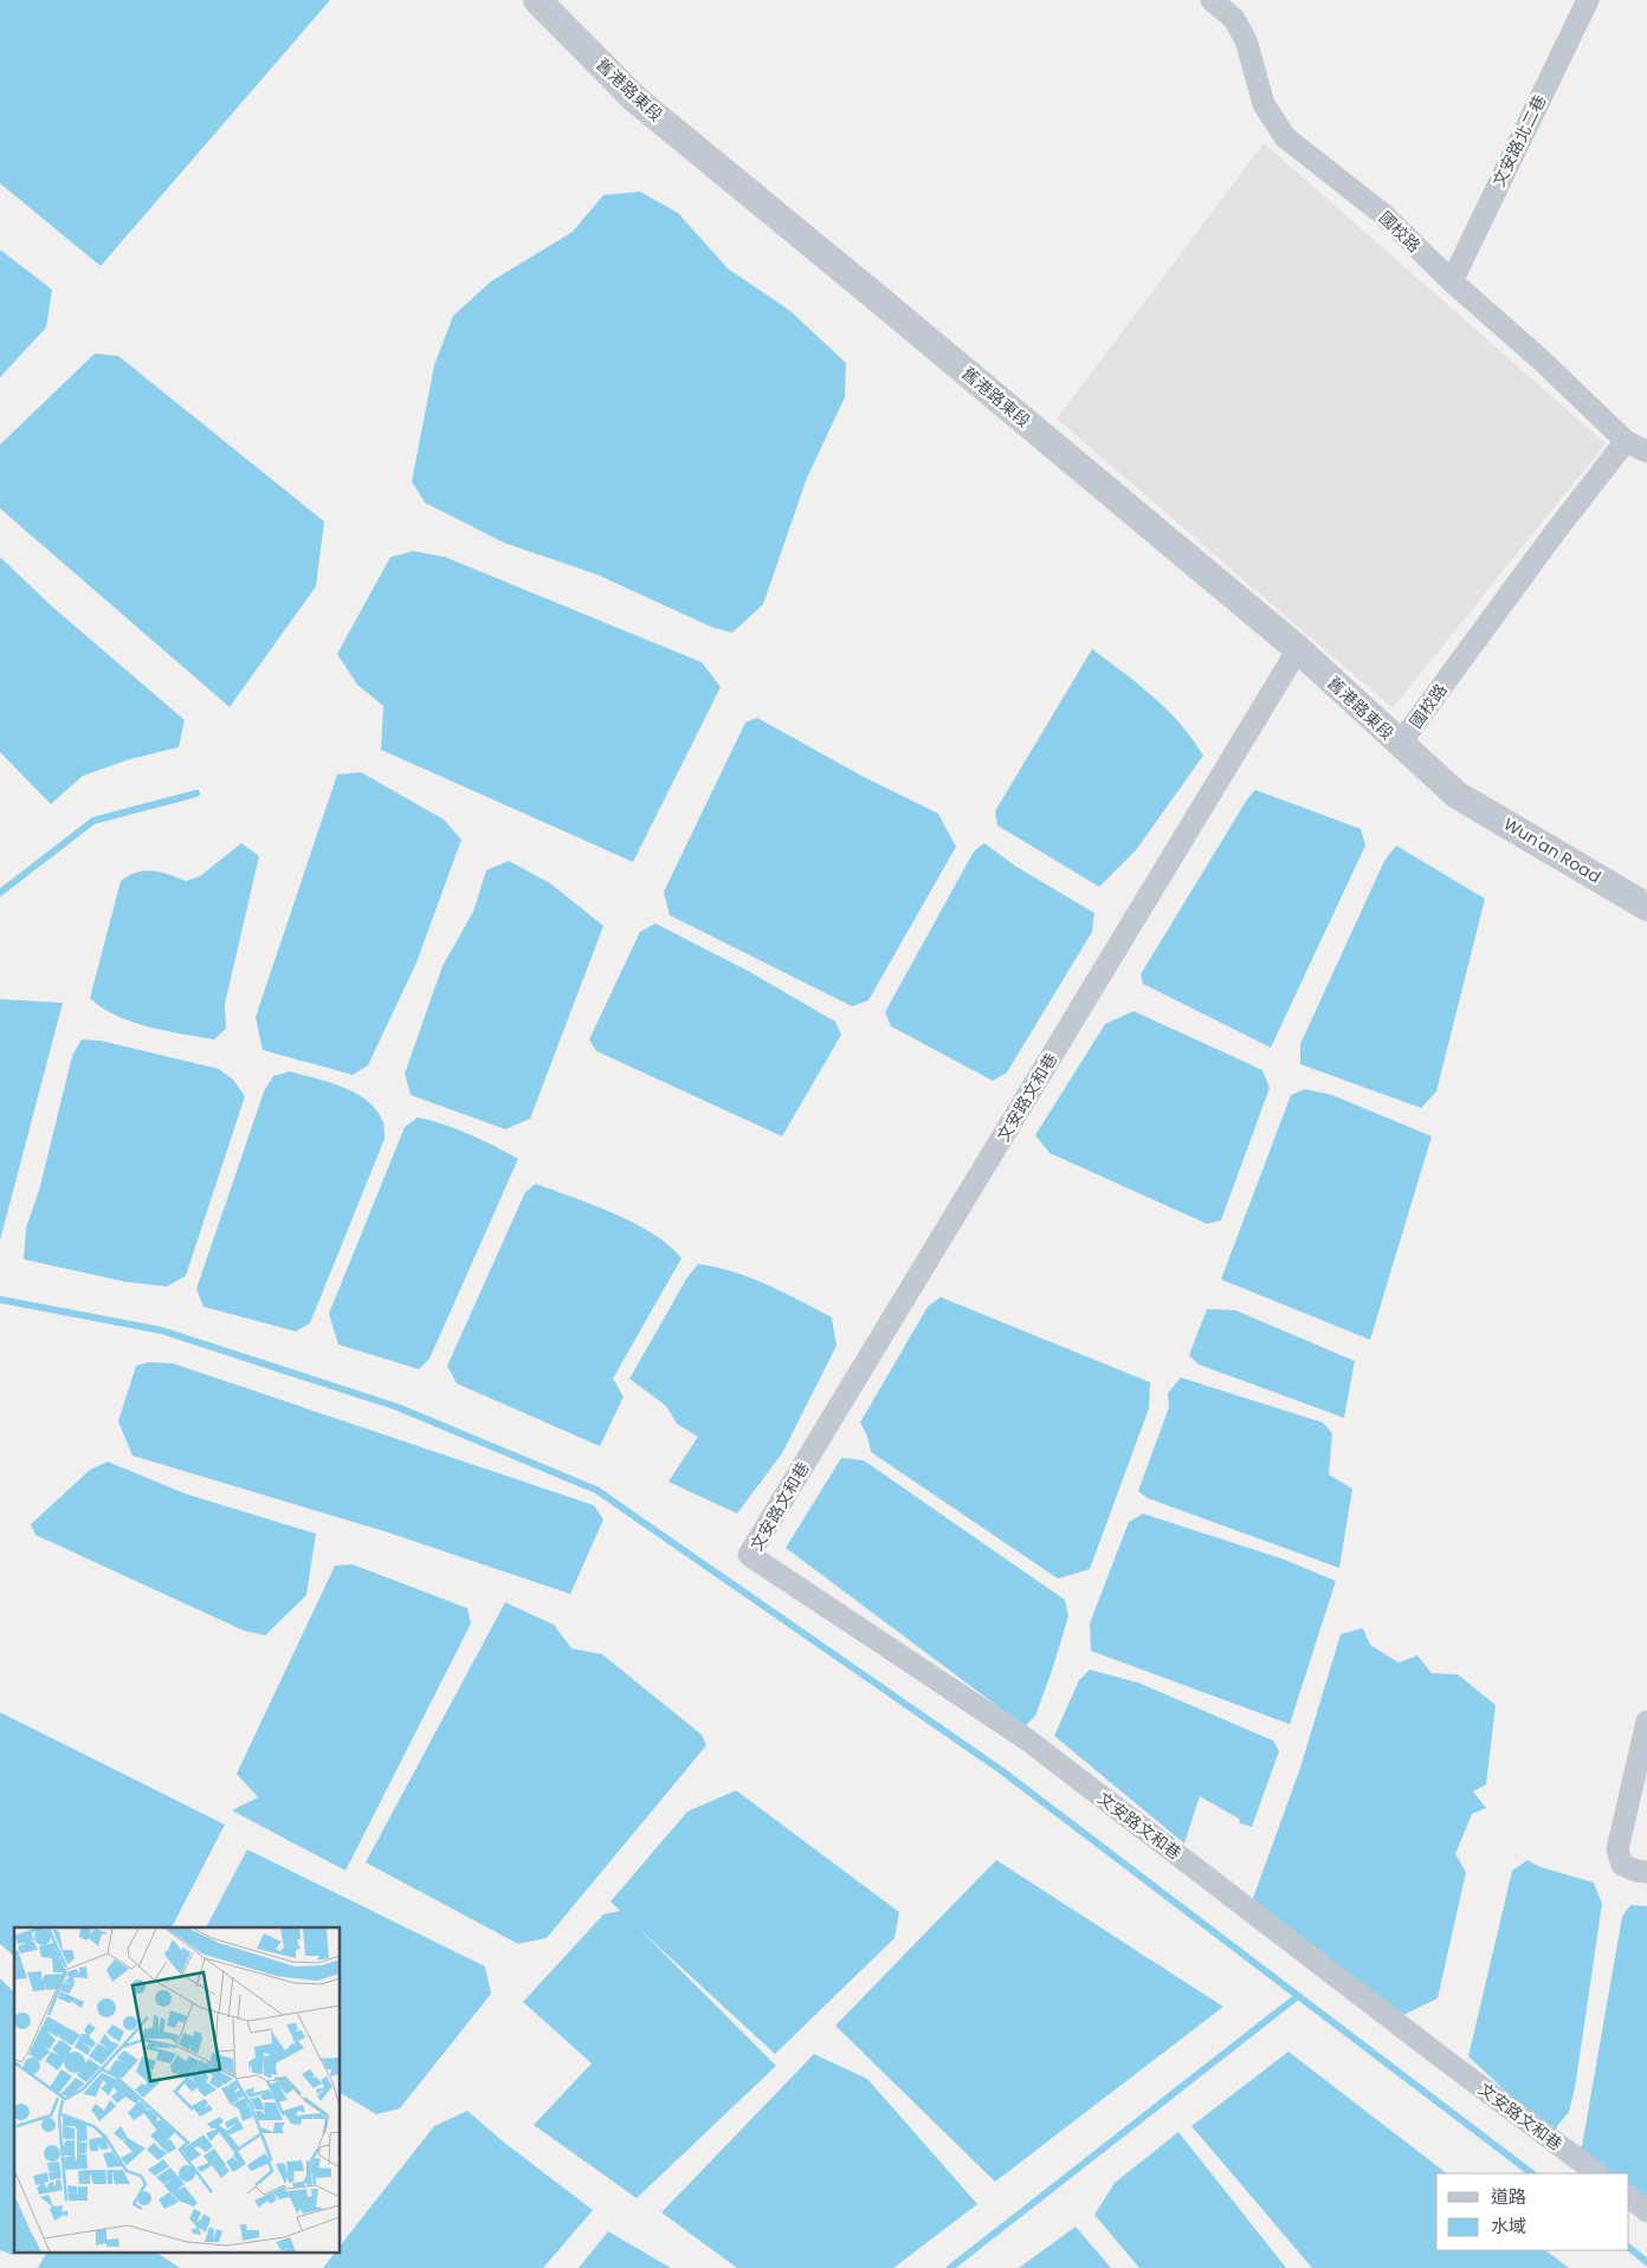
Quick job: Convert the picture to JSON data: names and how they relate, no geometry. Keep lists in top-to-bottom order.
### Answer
{
  "streets": {
    "street": [
      "舊港路東段",
      "文安路北二巷",
      "國校路",
      "Wun'an Road",
      "文安路文和巷"
    ]
  },
  "crossings": [
    ["舊港路東段", "國校路"],
    ["舊港路東段", "Wun'an Road"],
    ["舊港路東段", "文安路文和巷"],
    ["文安路北二巷", "國校路"]
  ],
  "legend": ["道路", "水域"]
}
